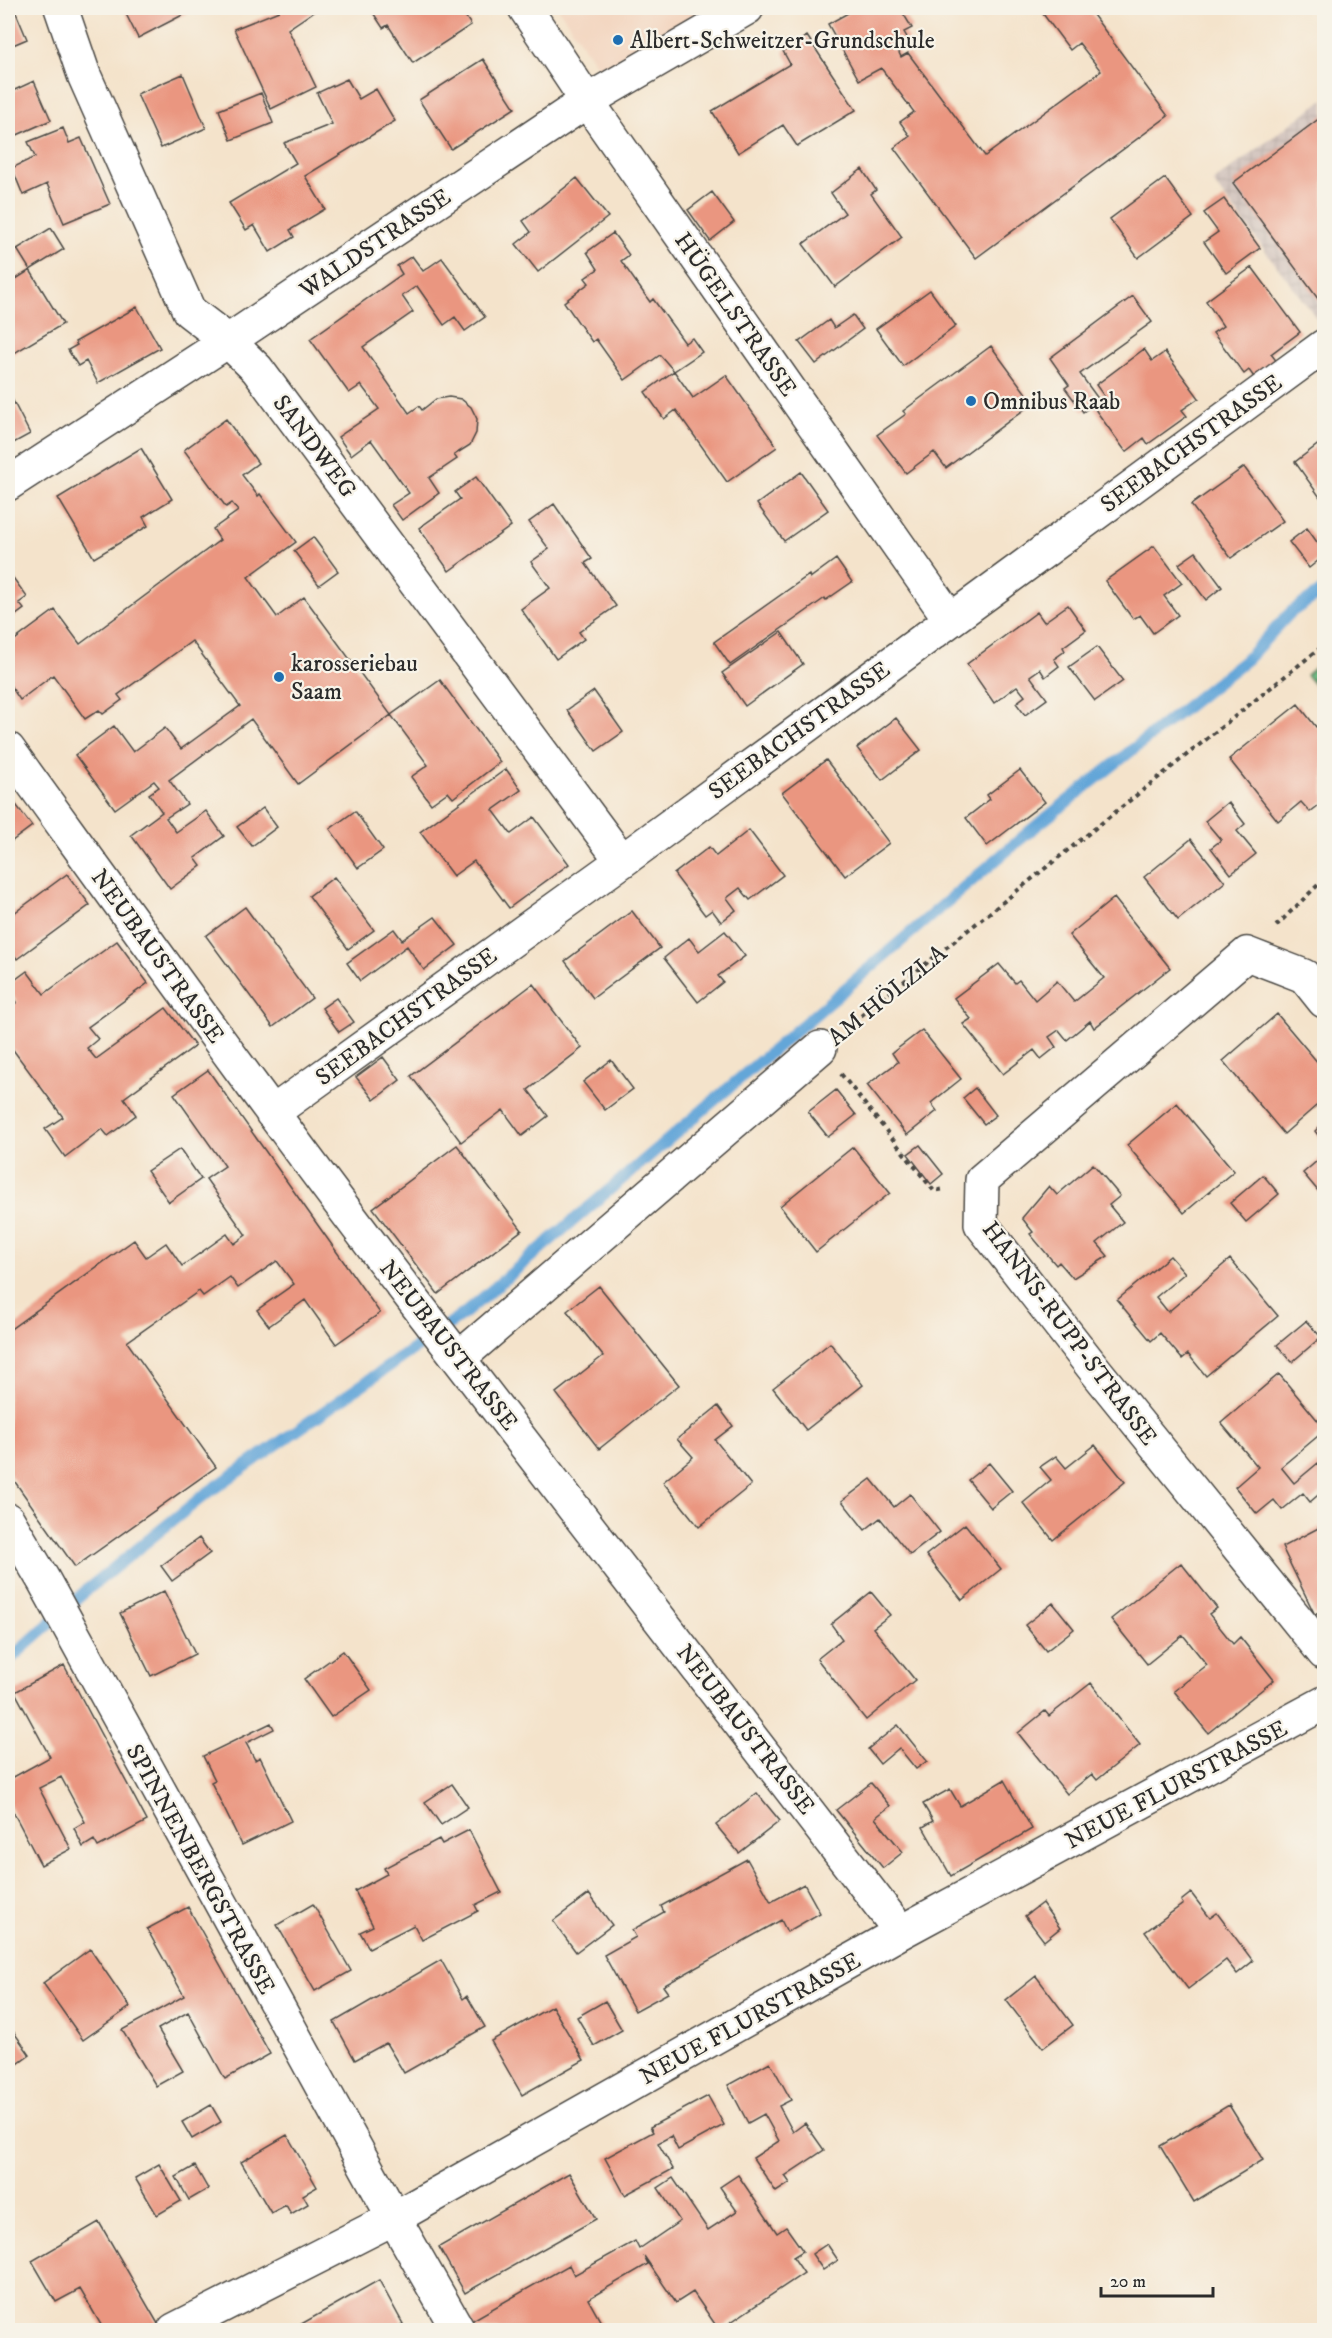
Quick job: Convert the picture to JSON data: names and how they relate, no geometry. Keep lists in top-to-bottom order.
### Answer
{
  "streets": {
    "street": [
      "WALDSTRASSE",
      "HÜGELSTRASSE",
      "SEEBACHSTRASSE",
      "SANDWEG",
      "NEUBAUSTRASSE",
      "AM HÖLZLA",
      "HANNS-RUPP-STRASSE",
      "NEUE FLURSTRASSE",
      "SPINNENBERGSTRASSE"
    ]
  },
  "crossings": [
    ["WALDSTRASSE", "HÜGELSTRASSE"],
    ["WALDSTRASSE", "SANDWEG"],
    ["HÜGELSTRASSE", "SEEBACHSTRASSE"],
    ["SEEBACHSTRASSE", "SANDWEG"],
    ["SEEBACHSTRASSE", "NEUBAUSTRASSE"],
    ["NEUBAUSTRASSE", "AM HÖLZLA"],
    ["NEUBAUSTRASSE", "NEUE FLURSTRASSE"],
    ["NEUE FLURSTRASSE", "SPINNENBERGSTRASSE"]
  ],
  "places": ["Albert-Schweitzer-Grundschule", "Omnibus Raab", "karosseriebau Saam"],
  "scale_bar": "20 m"
}
